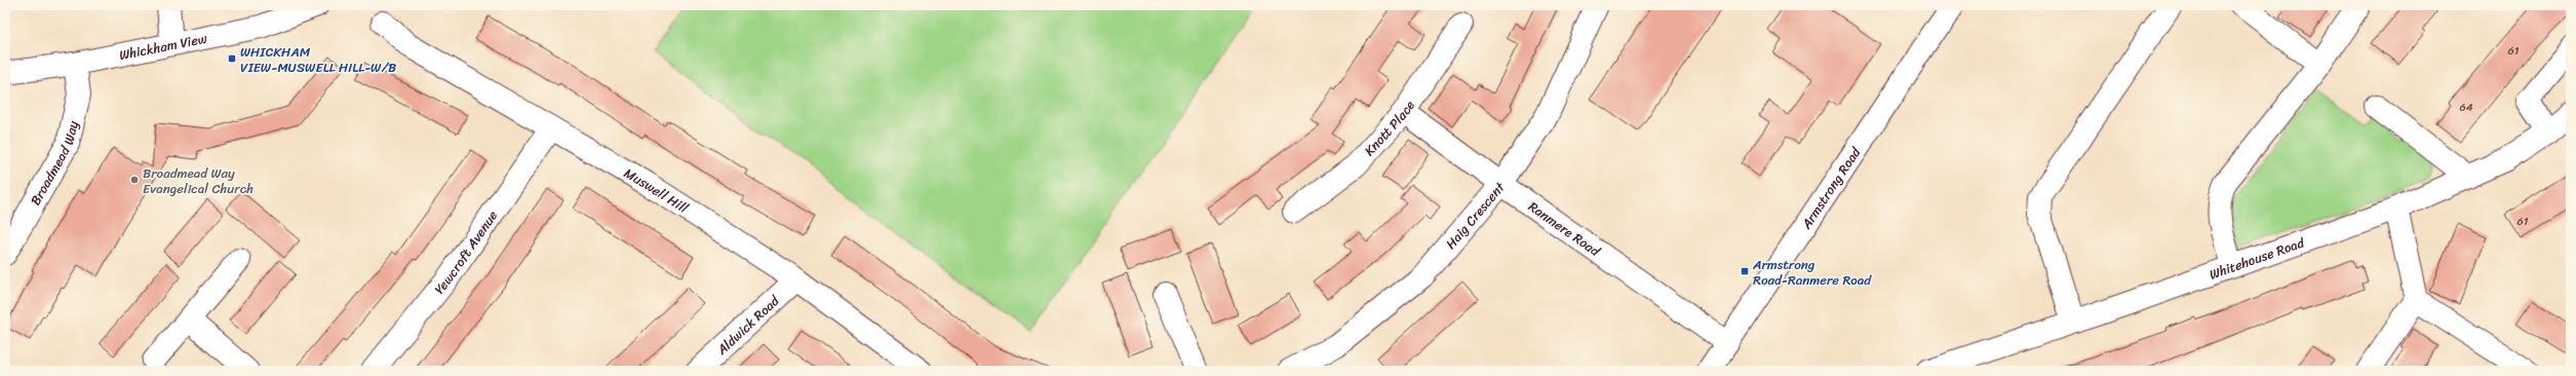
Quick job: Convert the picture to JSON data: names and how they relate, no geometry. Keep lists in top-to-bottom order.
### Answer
{
  "streets": {
    "street": [
      "Whickham View",
      "Knott Place",
      "Broadmead Way",
      "Armstrong Road",
      "Muswell Hill",
      "Haig Crescent",
      "Ranmere Road",
      "Yewcroft Avenue",
      "Whitehouse Road",
      "Aldwick Road"
    ]
  },
  "crossings": [
    ["Whickham View", "Broadmead Way"],
    ["Knott Place", "Ranmere Road"],
    ["Armstrong Road", "Ranmere Road"],
    ["Muswell Hill", "Yewcroft Avenue"],
    ["Muswell Hill", "Aldwick Road"],
    ["Haig Crescent", "Ranmere Road"]
  ],
  "places": {
    "transit": ["WHICKHAM VIEW-MUSWELL HILL-W/B", "Armstrong Road-Ranmere Road"],
    "other": ["Broadmead Way Evangelical Church"]
  },
  "house_numbers": ["61", "64", "61"]
}
